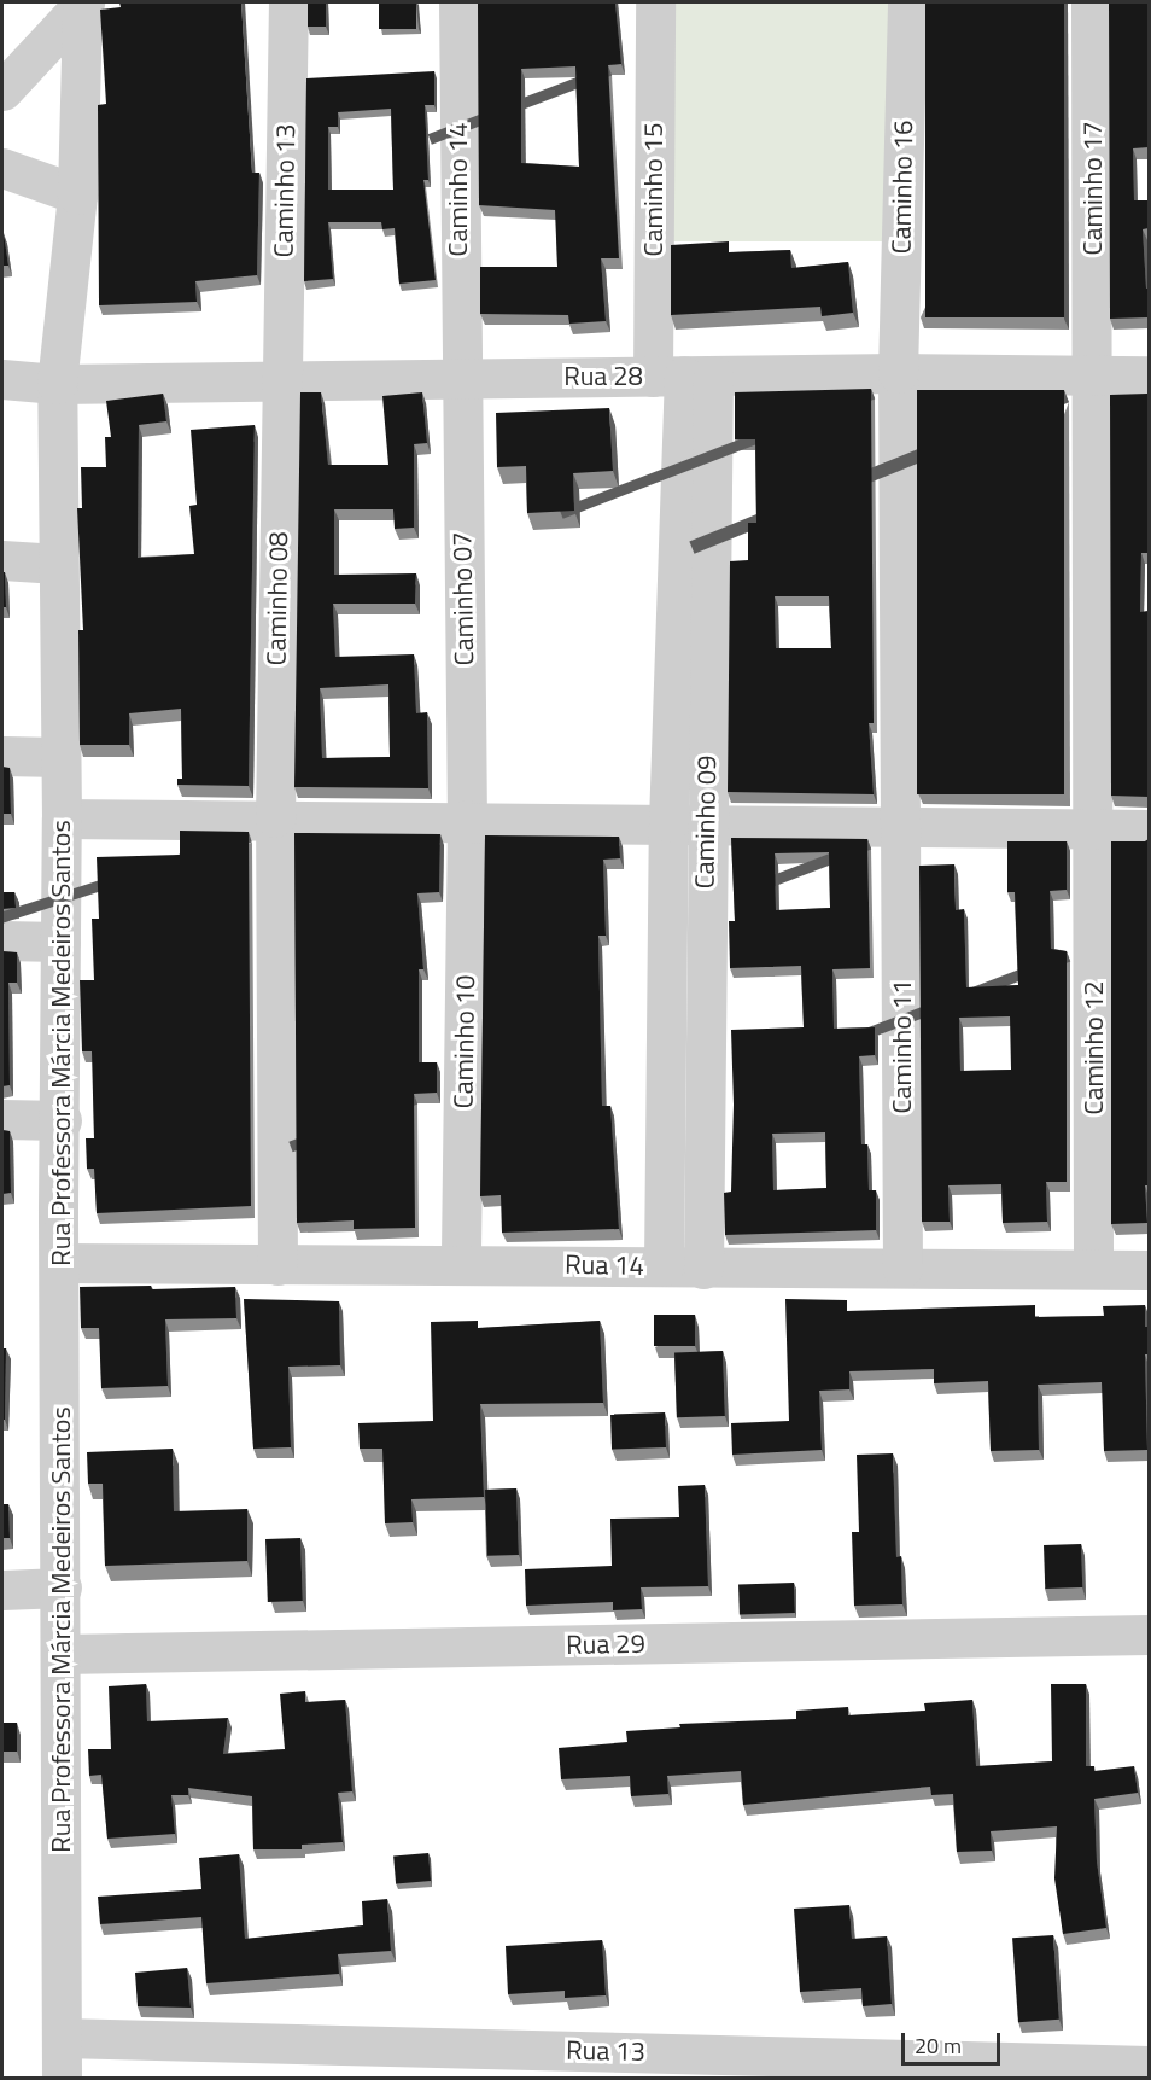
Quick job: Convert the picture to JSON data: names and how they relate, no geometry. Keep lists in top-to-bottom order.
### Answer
{
  "streets": {
    "street": [
      "Caminho 16",
      "Caminho 17",
      "Caminho 14",
      "Caminho 15",
      "Caminho 13",
      "Rua 28",
      "Caminho 08",
      "Caminho 07",
      "Caminho 09",
      "Caminho 10",
      "Rua Professora Márcia Medeiros Santos",
      "Caminho 11",
      "Caminho 12",
      "Rua 14",
      "Rua 29",
      "Rua 13"
    ]
  },
  "crossings": [
    ["Caminho 16", "Rua 28"],
    ["Caminho 16", "Caminho 11"],
    ["Caminho 17", "Rua 28"],
    ["Caminho 17", "Caminho 12"],
    ["Caminho 14", "Rua 28"],
    ["Caminho 14", "Caminho 07"],
    ["Caminho 15", "Rua 28"],
    ["Caminho 15", "Caminho 09"],
    ["Caminho 13", "Rua 28"],
    ["Caminho 13", "Caminho 08"],
    ["Rua 28", "Caminho 08"],
    ["Rua 28", "Caminho 07"],
    ["Rua 28", "Caminho 09"],
    ["Rua 28", "Rua Professora Márcia Medeiros Santos"],
    ["Caminho 07", "Caminho 10"],
    ["Caminho 09", "Rua 14"],
    ["Caminho 10", "Rua 14"],
    ["Rua Professora Márcia Medeiros Santos", "Rua 14"],
    ["Rua Professora Márcia Medeiros Santos", "Rua 29"],
    ["Rua Professora Márcia Medeiros Santos", "Rua 13"],
    ["Caminho 11", "Rua 14"],
    ["Caminho 12", "Rua 14"]
  ],
  "scale_bar": "20 m"
}
